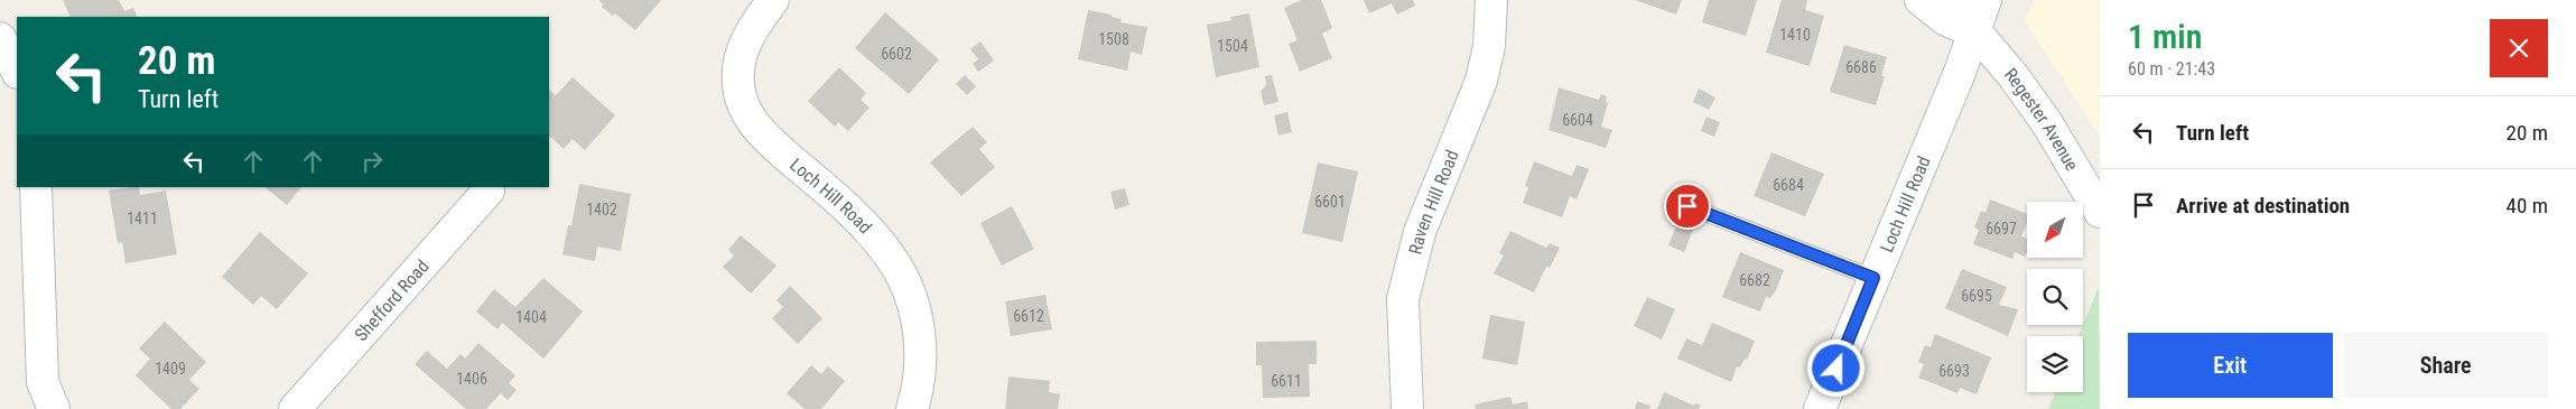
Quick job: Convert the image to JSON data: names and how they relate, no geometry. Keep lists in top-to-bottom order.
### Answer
{
  "streets": {
    "street": [
      "Regester Avenue",
      "Loch Hill Road",
      "Raven Hill Road",
      "Shefford Road"
    ]
  },
  "crossings": [
    ["Regester Avenue", "Loch Hill Road"]
  ],
  "house_numbers": [
    "1410",
    "1508",
    "1504",
    "6602",
    "6686",
    "6604",
    "6684",
    "6601",
    "1402",
    "1411",
    "6697",
    "6682",
    "6695",
    "6612",
    "1404",
    "1409",
    "6693",
    "1406",
    "6611"
  ],
  "north": "bottom left",
  "page": {
    "heading": ["1 min", "60 m · 21:43"],
    "turn": ["20 m", "Turn left"],
    "list": [
      {
        "name": "Turn left",
        "value": "20 m"
      },
      {
        "name": "Arrive at destination",
        "value": "40 m"
      }
    ],
    "buttons": ["Exit", "Share"]
  }
}
